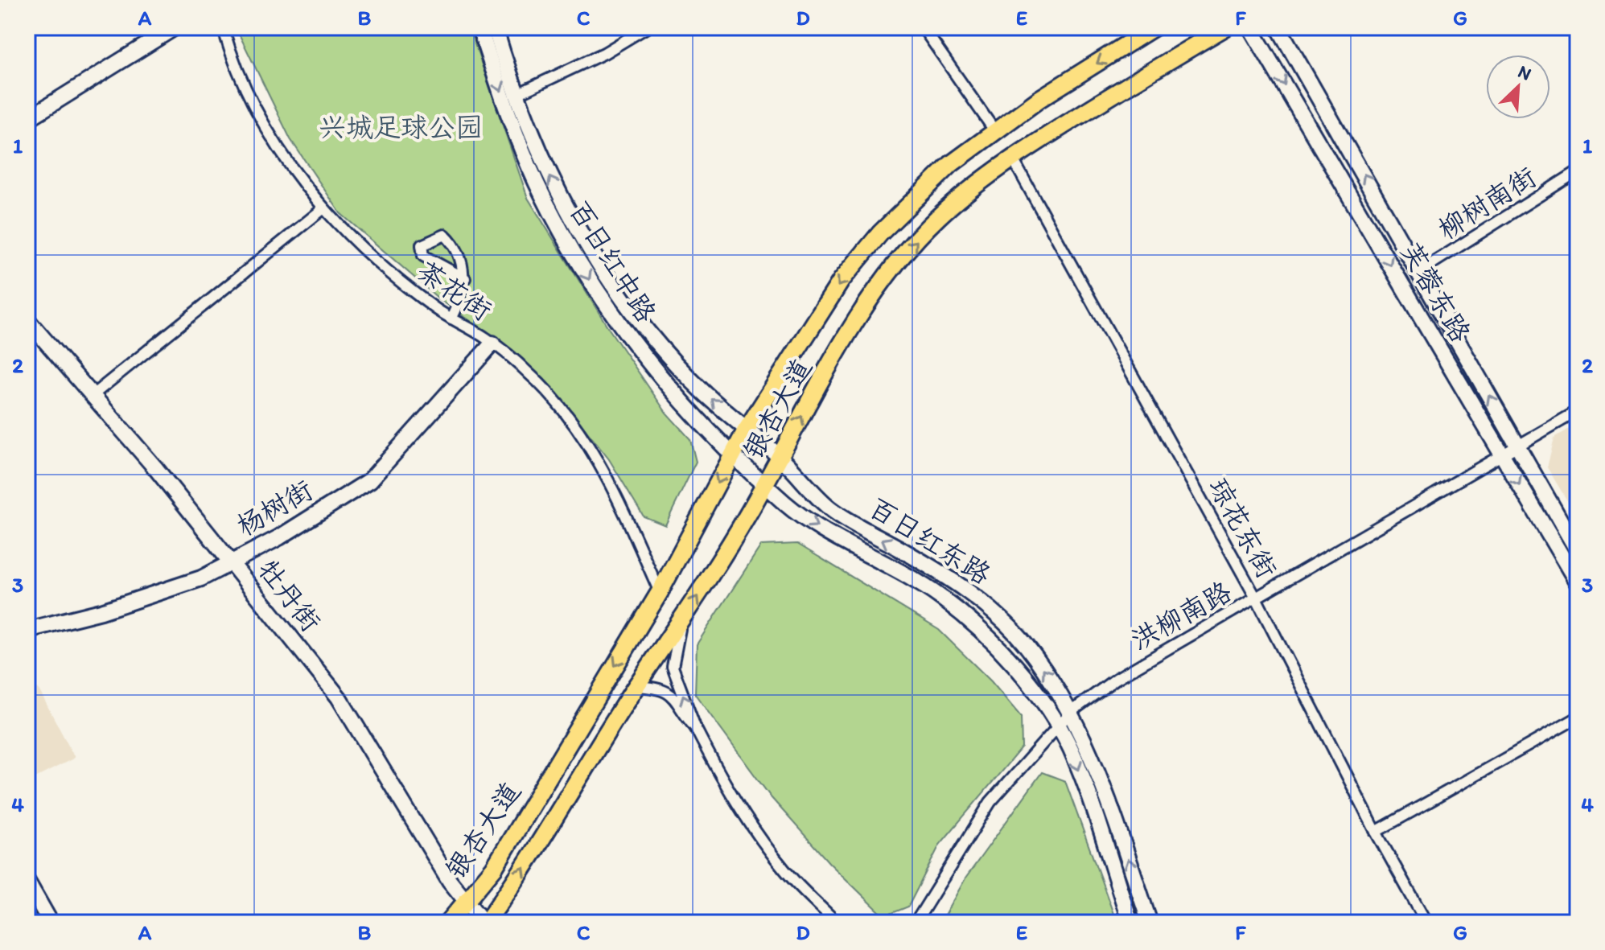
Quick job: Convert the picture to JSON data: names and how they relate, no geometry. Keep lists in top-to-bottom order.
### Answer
{
  "streets": {
    "main road": ["银杏大道"],
    "street": [
      "柳树南街",
      "百日红中路",
      "茶花街",
      "芙蓉东路",
      "杨树街",
      "琼花东街",
      "百日红东路",
      "牡丹街",
      "洪柳南路"
    ]
  },
  "crossings": [
    ["柳树南街", "芙蓉东路"],
    ["百日红中路", "银杏大道"],
    ["百日红中路", "百日红东路"],
    ["茶花街", "银杏大道"],
    ["茶花街", "杨树街"],
    ["芙蓉东路", "洪柳南路"],
    ["银杏大道", "琼花东街"],
    ["银杏大道", "百日红东路"],
    ["银杏大道", "牡丹街"],
    ["杨树街", "牡丹街"],
    ["琼花东街", "洪柳南路"],
    ["百日红东路", "洪柳南路"]
  ],
  "parks": ["兴城足球公园"],
  "north": "top right",
  "grid": {
    "columns": [
      "A",
      "B",
      "C",
      "D",
      "E",
      "F",
      "G"
    ],
    "rows": [
      "1",
      "2",
      "3",
      "4"
    ]
  }
}
